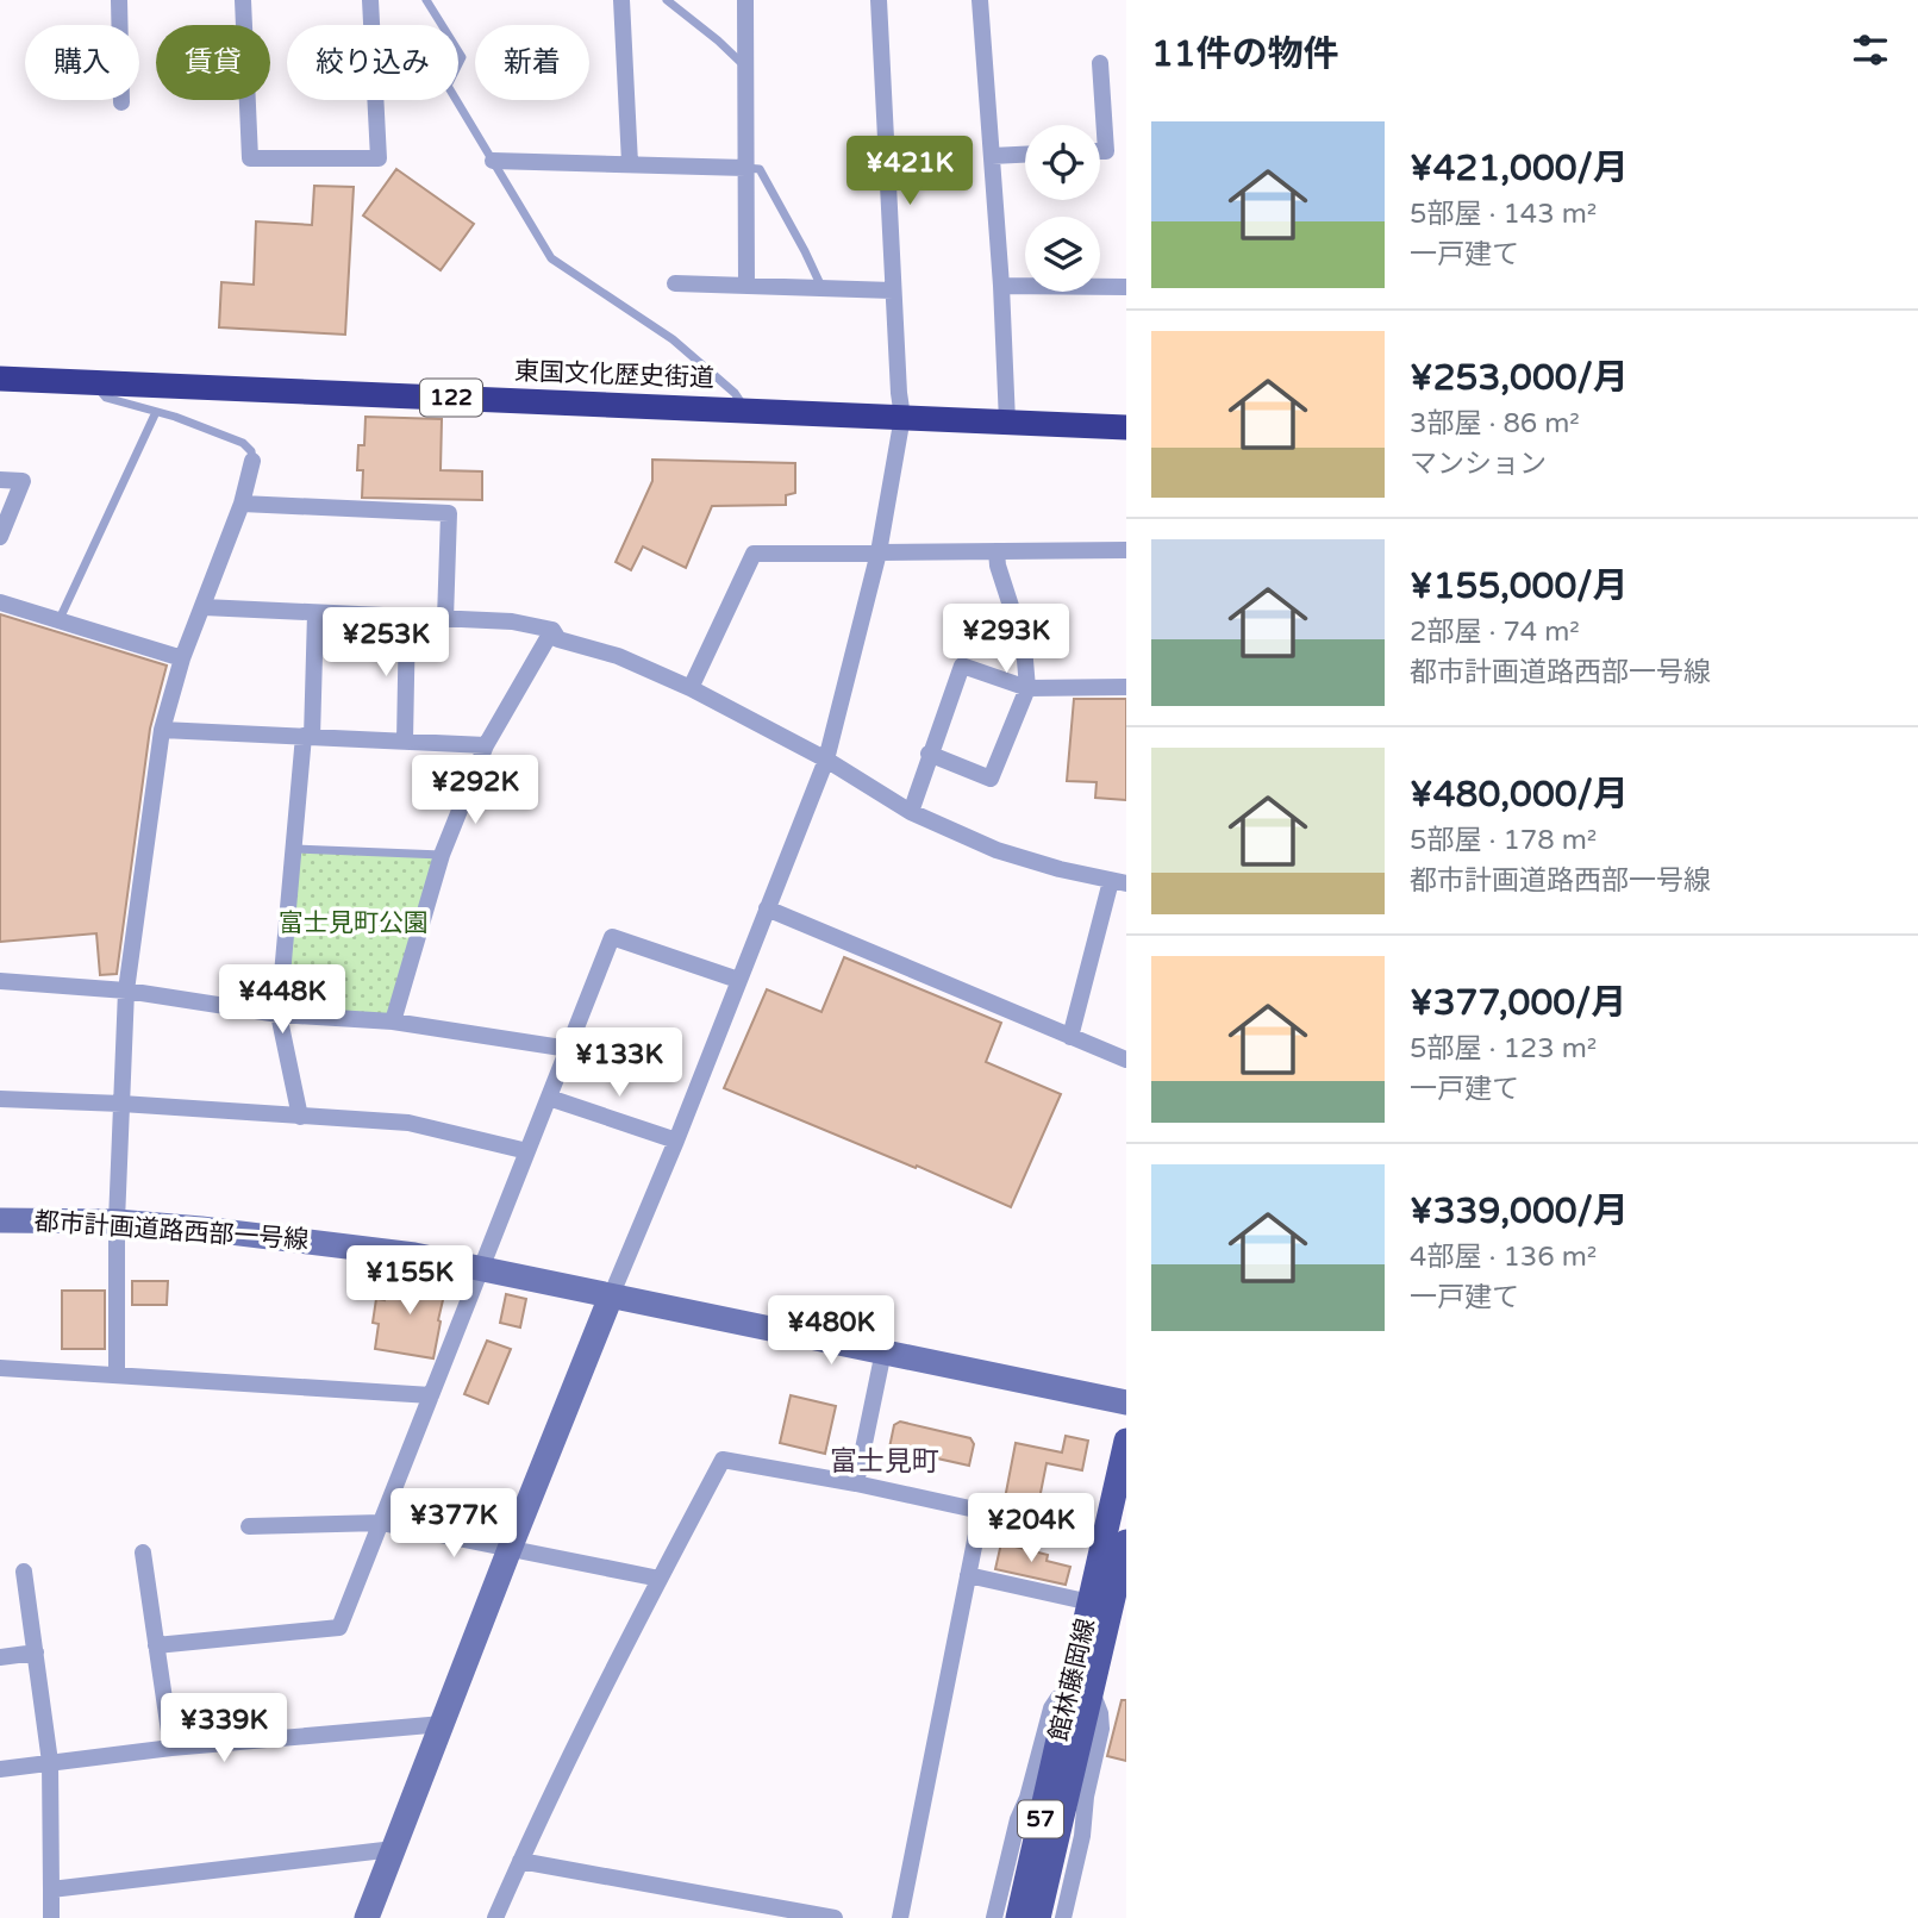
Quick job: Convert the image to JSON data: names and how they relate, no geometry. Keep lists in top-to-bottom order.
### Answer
{
  "streets": {
    "highway": ["東国文化歴史街道", "122"],
    "main road": ["館林藤岡線", "57"],
    "street": ["都市計画道路西部一号線"]
  },
  "districts": ["富士見町"],
  "parks": ["富士見町公園"],
  "page": {
    "heading": "11件の物件",
    "chip": [
      "購入",
      "賃貸",
      "絞り込み",
      "新着"
    ],
    "list": [
      {
        "name": "¥421,000/月",
        "note": "5部屋 · 143 m² · 一戸建て"
      },
      {
        "name": "¥253,000/月",
        "note": "3部屋 · 86 m² · マンション"
      },
      {
        "name": "¥155,000/月",
        "note": "2部屋 · 74 m² · 都市計画道路西部一号線"
      },
      {
        "name": "¥480,000/月",
        "note": "5部屋 · 178 m² · 都市計画道路西部一号線"
      },
      {
        "name": "¥377,000/月",
        "note": "5部屋 · 123 m² · 一戸建て"
      },
      {
        "name": "¥339,000/月",
        "note": "4部屋 · 136 m² · 一戸建て"
      }
    ],
    "price": [
      "¥421K",
      "¥293K",
      "¥253K",
      "¥292K",
      "¥448K",
      "¥133K",
      "¥155K",
      "¥480K",
      "¥377K",
      "¥204K",
      "¥339K"
    ]
  }
}
